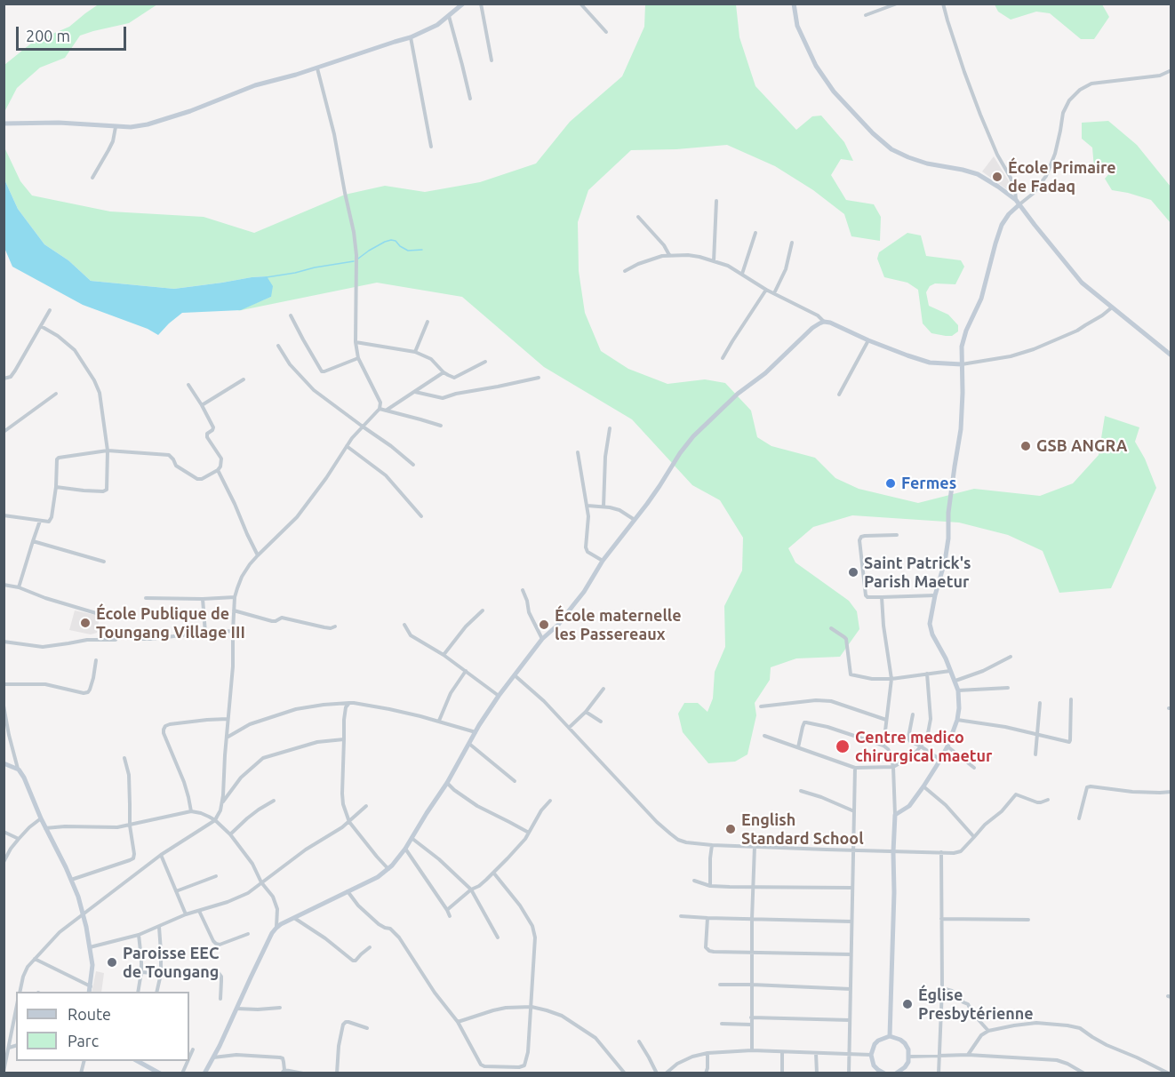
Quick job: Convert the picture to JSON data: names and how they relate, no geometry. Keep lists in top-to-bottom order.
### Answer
{
  "places": [
    "École Primaire de Fadaq",
    "GSB ANGRA",
    "Fermes",
    "Saint Patrick's Parish Maetur",
    "École Publique de Toungang Village III",
    "École maternelle les Passereaux",
    "Centre medico chirurgical maetur",
    "English Standard School",
    "Paroisse EEC de Toungang",
    "Église Presbytérienne"
  ],
  "legend": ["Route", "Parc"],
  "scale_bar": "200 m"
}
